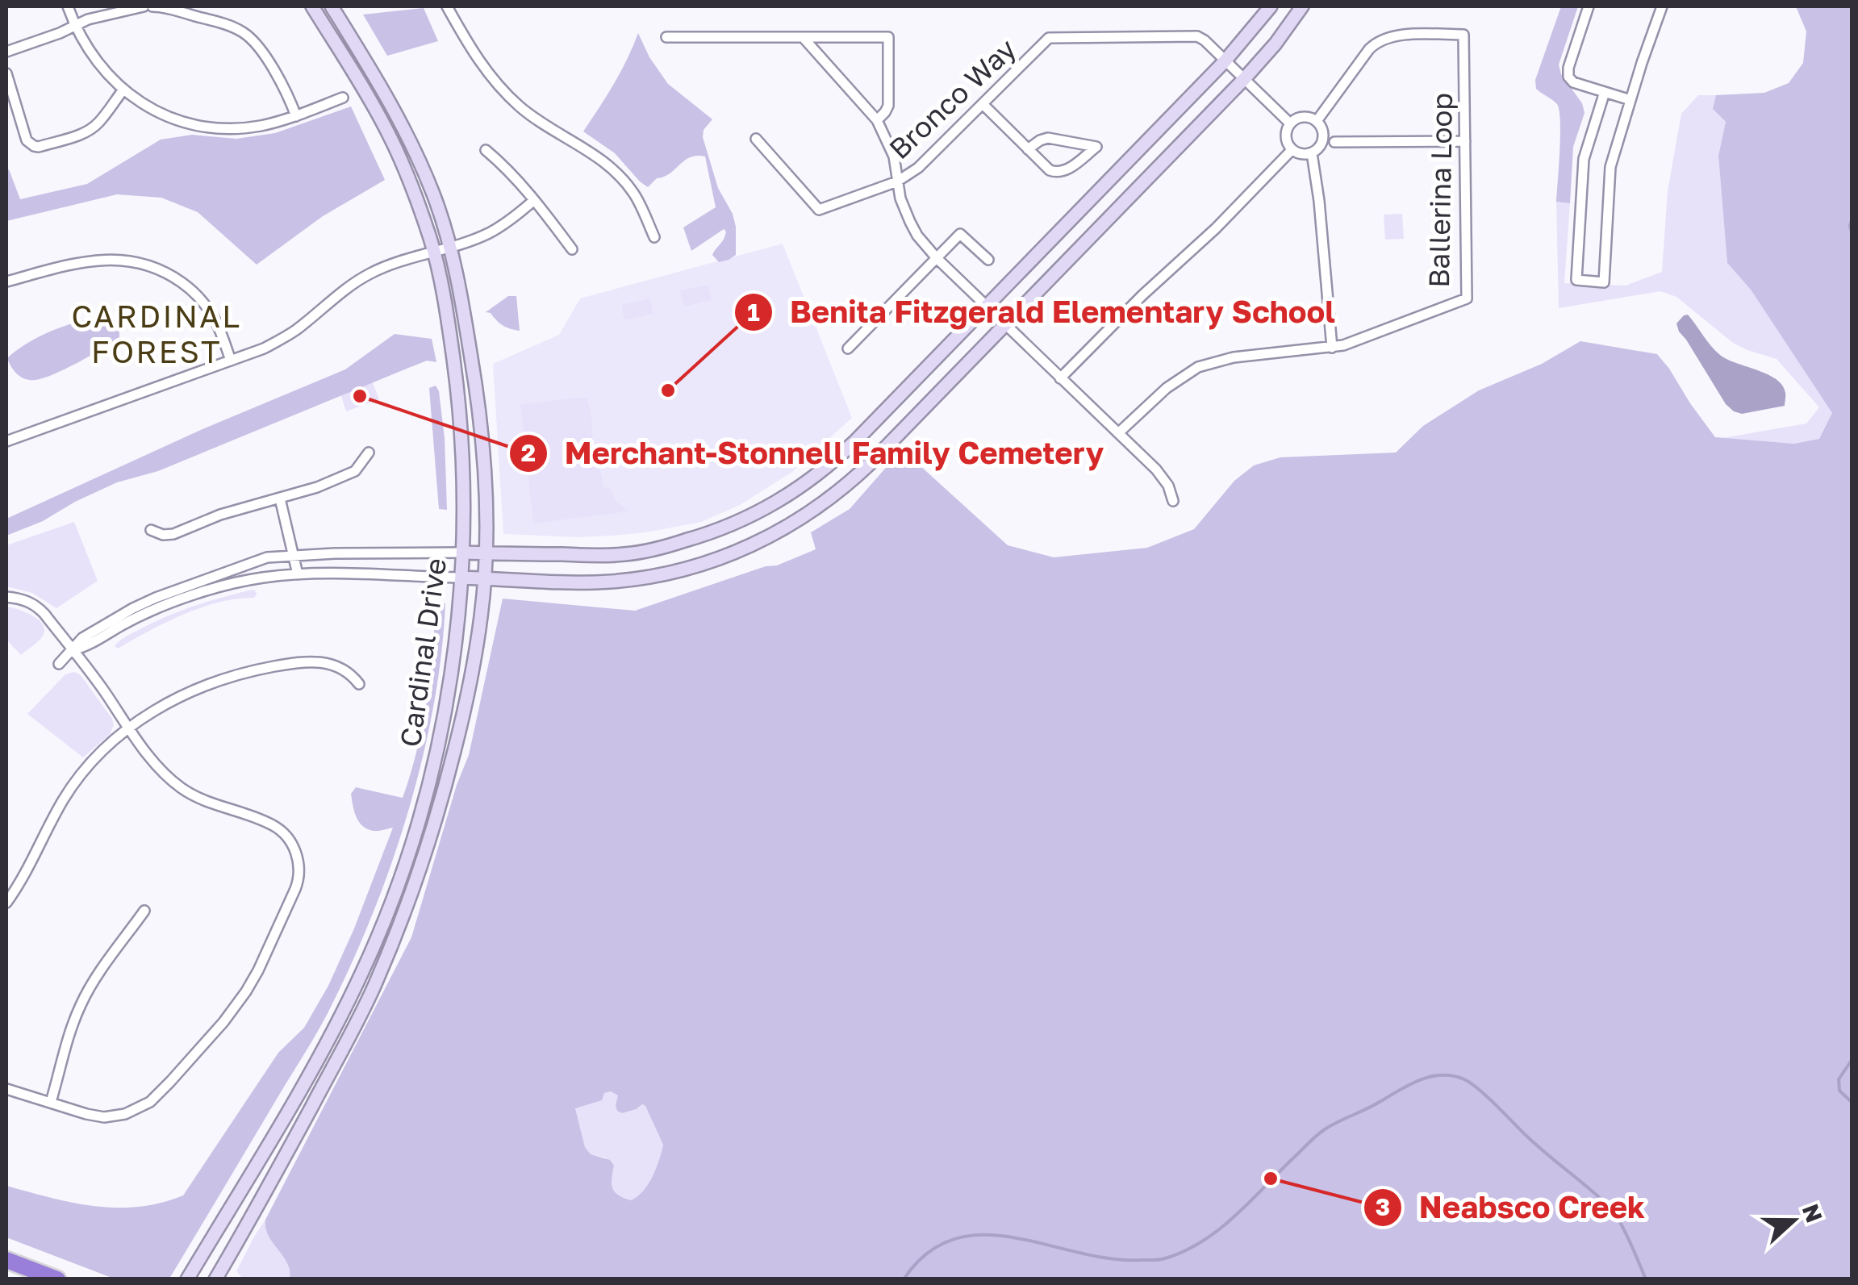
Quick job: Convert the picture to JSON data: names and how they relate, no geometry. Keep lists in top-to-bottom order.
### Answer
{
  "streets": {
    "main road": ["Cardinal Drive"],
    "street": ["Bronco Way", "Ballerina Loop"]
  },
  "crossings": [
    ["Bronco Way", "Ballerina Loop"]
  ],
  "districts": ["CARDINAL FOREST"],
  "places": ["Benita Fitzgerald Elementary School", "Merchant-Stonnell Family Cemetery", "Neabsco Creek"],
  "north": "right"
}
